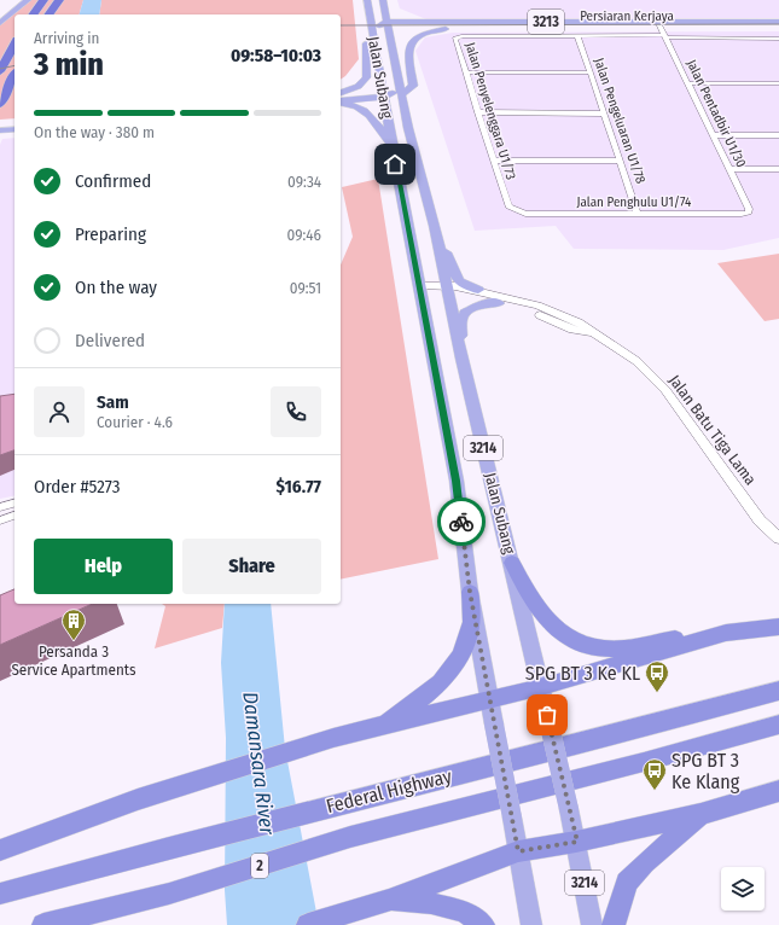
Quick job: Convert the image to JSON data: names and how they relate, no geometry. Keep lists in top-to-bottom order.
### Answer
{
  "streets": {
    "highway": ["Federal Highway", "2"],
    "main road": [
      "Persiaran Kerjaya",
      "3213",
      "Jalan Subang",
      "3214"
    ],
    "street": [
      "Jalan Penyelenggara U1/73",
      "Jalan Pentadbir U1/30",
      "Jalan Pengeluaran U1/78",
      "Jalan Penghulu U1/74",
      "Jalan Batu Tiga Lama"
    ]
  },
  "crossings": [
    ["Persiaran Kerjaya", "Jalan Subang"],
    ["Persiaran Kerjaya", "Jalan Penyelenggara U1/73"],
    ["Persiaran Kerjaya", "Jalan Pentadbir U1/30"],
    ["Jalan Subang", "Jalan Batu Tiga Lama"],
    ["Jalan Subang", "3214"],
    ["Jalan Penyelenggara U1/73", "Jalan Pentadbir U1/30"],
    ["Jalan Penyelenggara U1/73", "Jalan Pengeluaran U1/78"],
    ["Jalan Penyelenggara U1/73", "Jalan Penghulu U1/74"],
    ["Jalan Pentadbir U1/30", "Jalan Penghulu U1/74"],
    ["Jalan Pengeluaran U1/78", "Jalan Penghulu U1/74"]
  ],
  "water": ["Damansara River"],
  "places": {
    "building": ["Persanda 3 Service Apartments"],
    "bus stop": ["SPG BT 3 Ke KL", "SPG BT 3 Ke Klang"]
  },
  "page": {
    "heading": ["3 min", "Arriving in", "09:58–10:03"],
    "panel": [
      "Sam",
      "Courier · 4.6",
      "Order #5273",
      "$16.77"
    ],
    "bar": "On the way · 380 m",
    "list": [
      ["Confirmed", "09:34"],
      ["Preparing", "09:46"],
      ["On the way", "09:51"],
      "Delivered"
    ],
    "buttons": ["Help", "Share"]
  }
}
